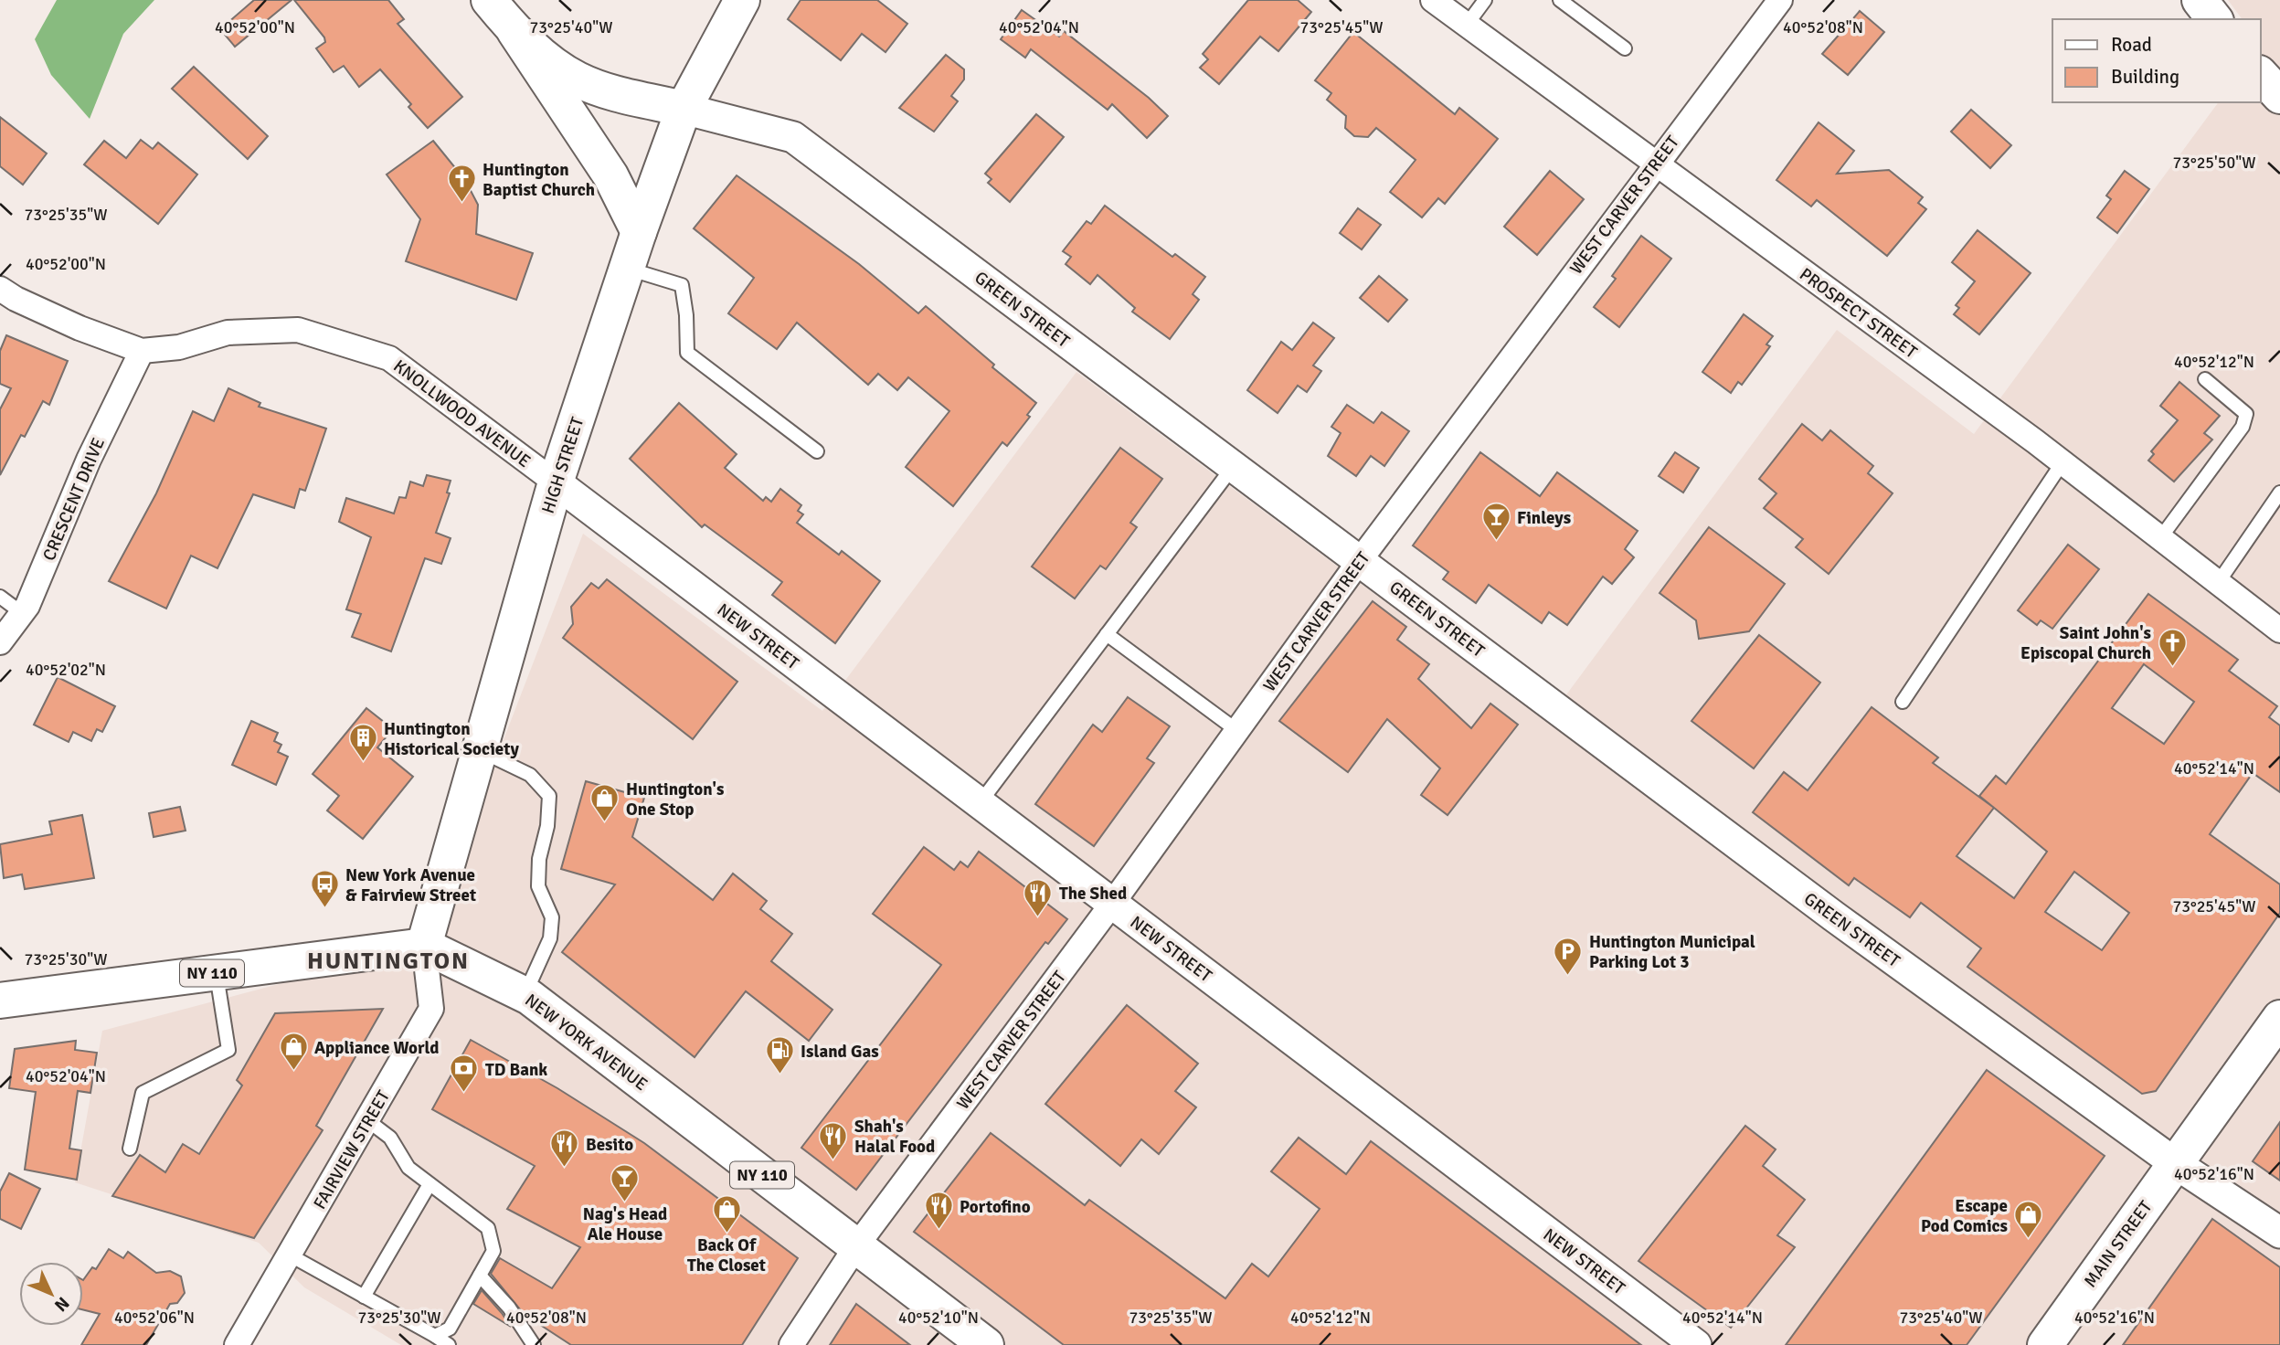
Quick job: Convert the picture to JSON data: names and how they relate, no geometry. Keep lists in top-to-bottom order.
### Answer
{
  "streets": {
    "main road": [
      "HIGH STREET",
      "NY 110",
      "NEW YORK AVENUE",
      "MAIN STREET"
    ],
    "street": [
      "WEST CARVER STREET",
      "GREEN STREET",
      "PROSPECT STREET",
      "KNOLLWOOD AVENUE",
      "CRESCENT DRIVE",
      "NEW STREET",
      "FAIRVIEW STREET"
    ]
  },
  "crossings": [
    ["WEST CARVER STREET", "GREEN STREET"],
    ["WEST CARVER STREET", "PROSPECT STREET"],
    ["WEST CARVER STREET", "NEW STREET"],
    ["WEST CARVER STREET", "NEW YORK AVENUE"],
    ["GREEN STREET", "HIGH STREET"],
    ["GREEN STREET", "MAIN STREET"],
    ["KNOLLWOOD AVENUE", "HIGH STREET"],
    ["KNOLLWOOD AVENUE", "CRESCENT DRIVE"],
    ["KNOLLWOOD AVENUE", "NEW STREET"],
    ["HIGH STREET", "NEW STREET"],
    ["HIGH STREET", "NY 110"],
    ["HIGH STREET", "NEW YORK AVENUE"],
    ["HIGH STREET", "FAIRVIEW STREET"],
    ["NY 110", "NEW YORK AVENUE"],
    ["NY 110", "FAIRVIEW STREET"],
    ["NEW YORK AVENUE", "FAIRVIEW STREET"]
  ],
  "districts": ["HUNTINGTON"],
  "places": {
    "church": ["Huntington Baptist Church", "Saint John's Episcopal Church"],
    "bar": ["Finleys", "Nag's Head Ale House"],
    "building": ["Huntington Historical Society"],
    "shop": [
      "Huntington's One Stop",
      "Appliance World",
      "Back Of The Closet",
      "Escape Pod Comics"
    ],
    "bus stop": ["New York Avenue & Fairview Street"],
    "restaurant": [
      "The Shed",
      "Shah's Halal Food",
      "Besito",
      "Portofino"
    ],
    "parking": ["Huntington Municipal Parking Lot 3"],
    "fuel station": ["Island Gas"],
    "bank": ["TD Bank"]
  },
  "legend": ["Road", "Building"],
  "north": "bottom right",
  "coordinates": [
    "73°25'40\"W",
    "73°25'45\"W",
    "40°52'08\"N",
    "40°52'00\"N",
    "40°52'04\"N",
    "73°25'50\"W",
    "73°25'35\"W",
    "40°52'12\"N",
    "40°52'02\"N",
    "40°52'14\"N",
    "73°25'30\"W",
    "40°52'16\"N",
    "40°52'06\"N",
    "40°52'10\"N"
  ]
}
